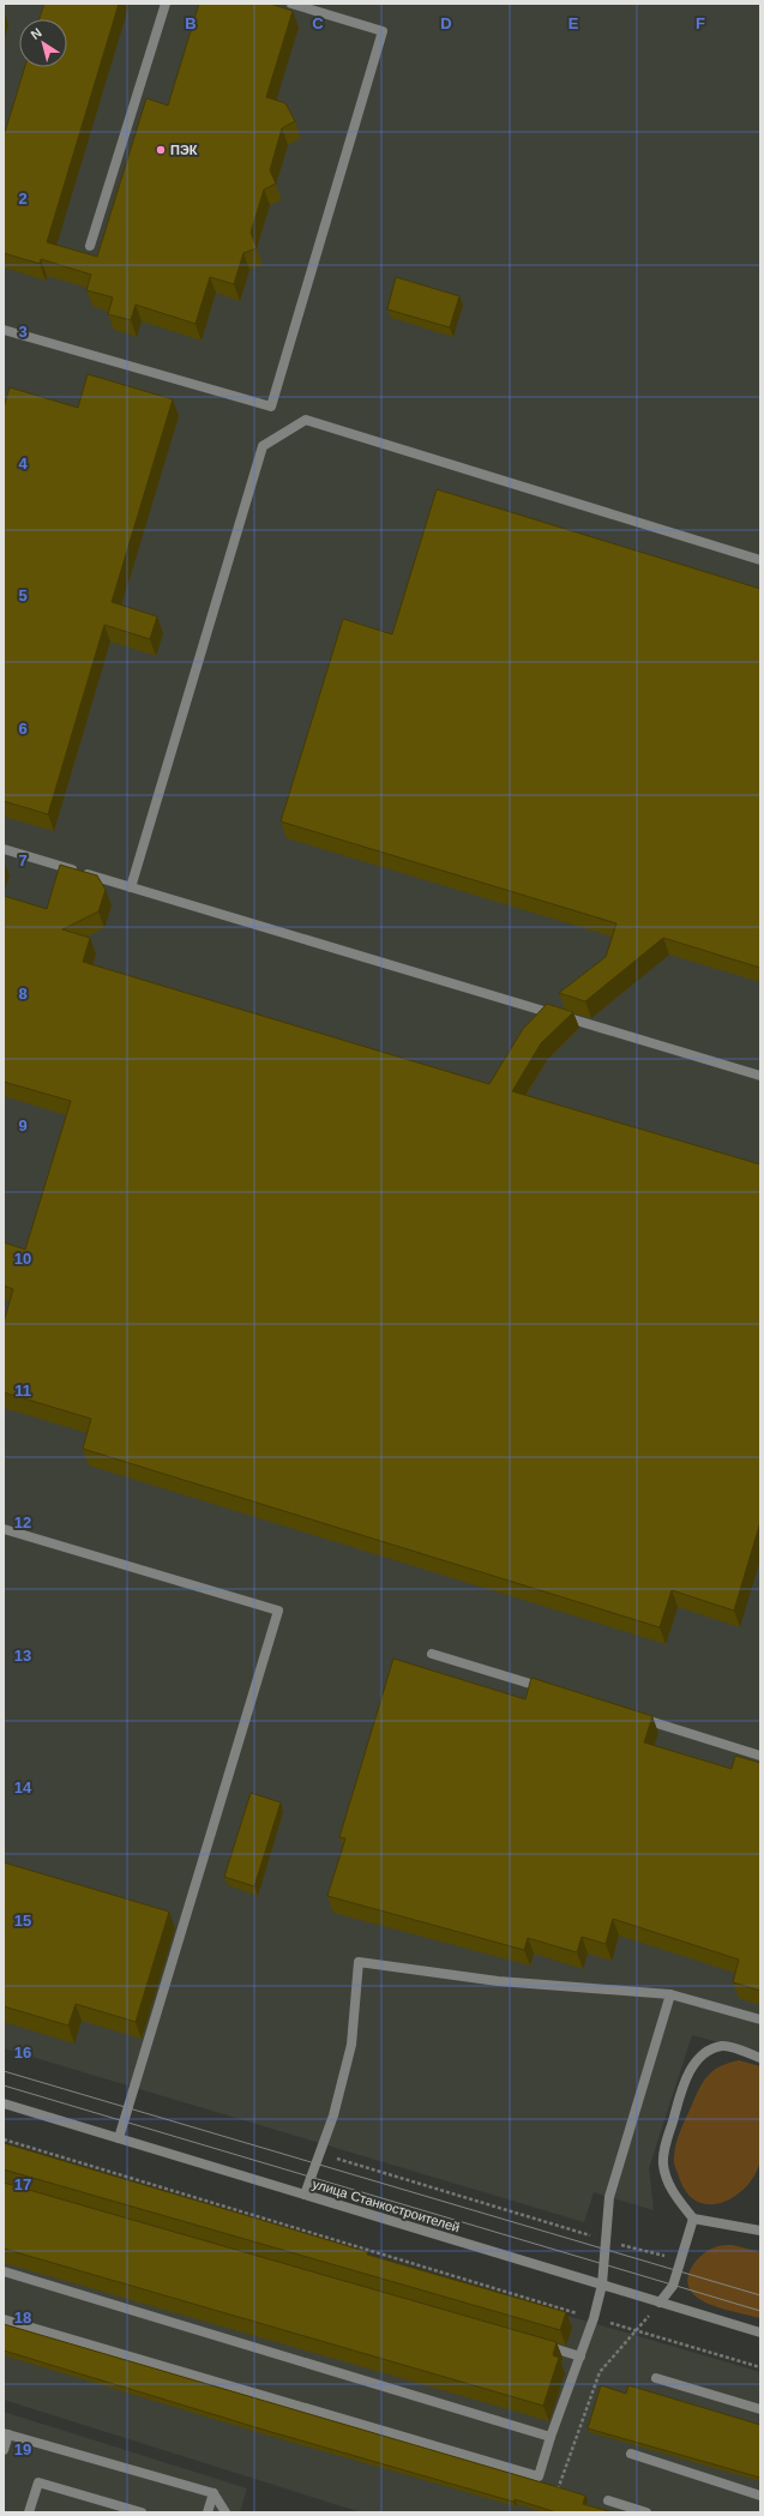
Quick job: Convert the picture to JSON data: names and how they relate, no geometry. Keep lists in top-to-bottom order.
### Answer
{
  "streets": {
    "street": ["улица Станкостроителей"]
  },
  "places": ["ПЭК"],
  "north": "top left",
  "grid": {
    "columns": [
      "B",
      "C",
      "D",
      "E",
      "F"
    ],
    "rows": [
      "2",
      "3",
      "4",
      "5",
      "6",
      "7",
      "8",
      "9",
      "10",
      "11",
      "12",
      "13",
      "14",
      "15",
      "16",
      "17",
      "18",
      "19"
    ]
  }
}
